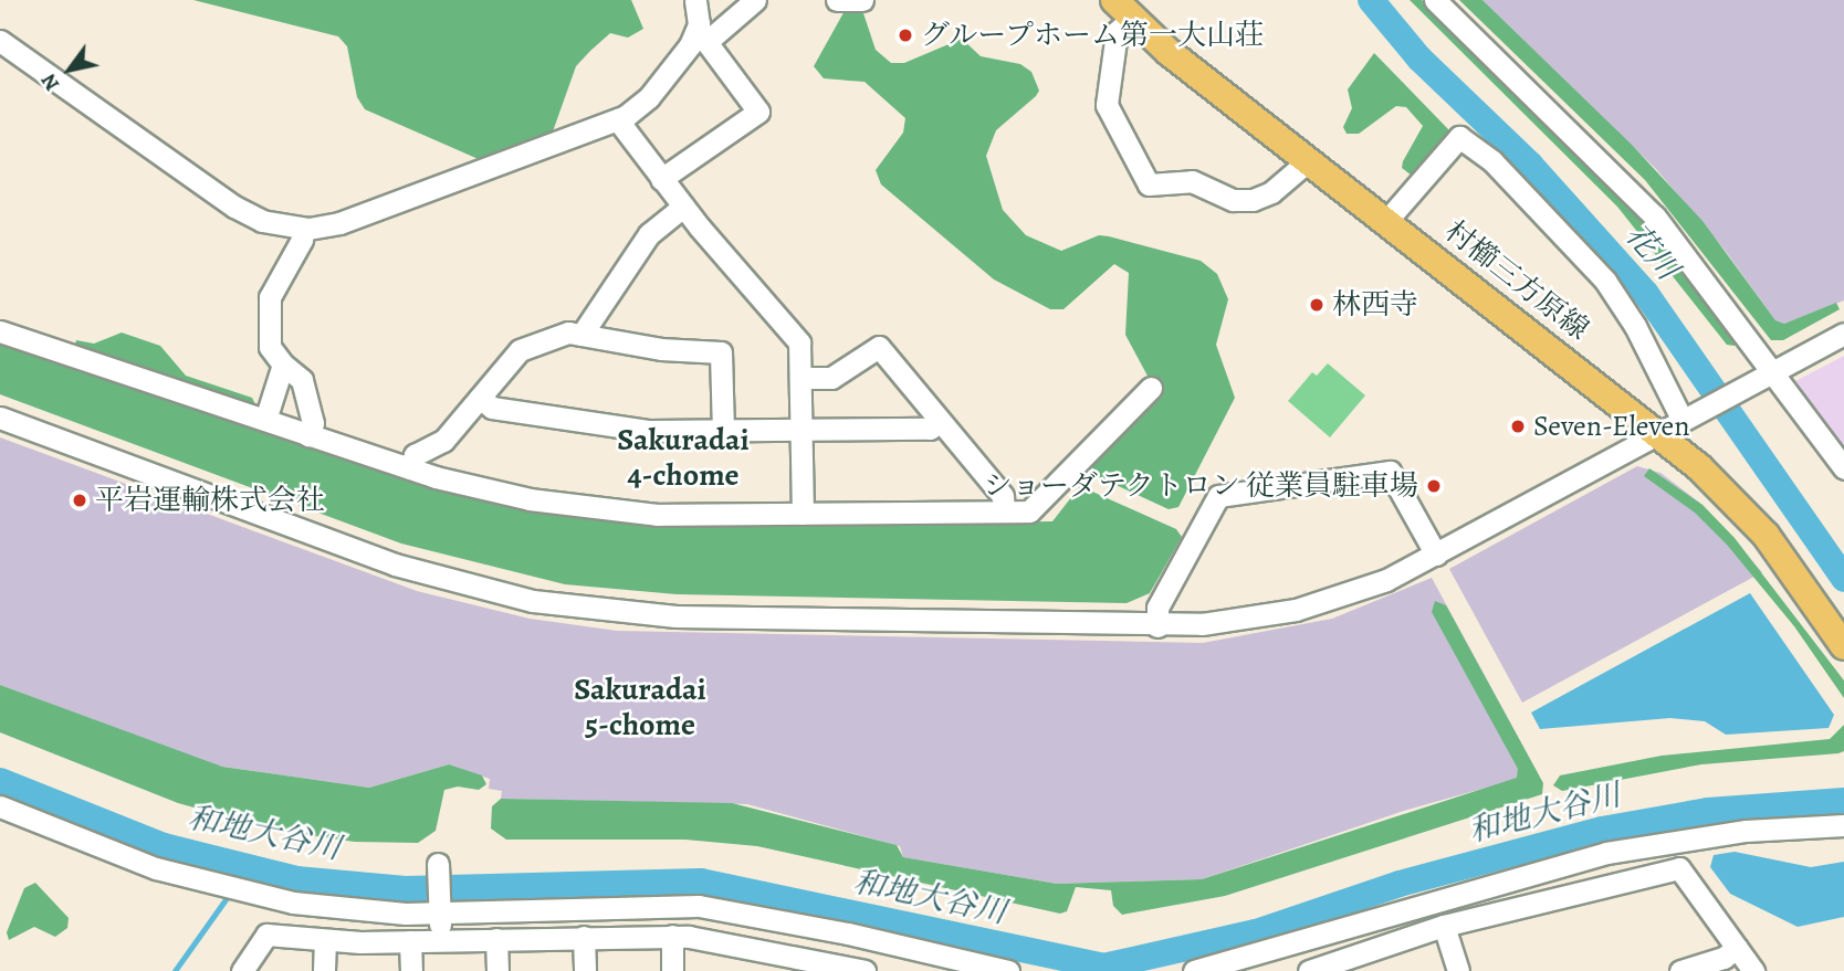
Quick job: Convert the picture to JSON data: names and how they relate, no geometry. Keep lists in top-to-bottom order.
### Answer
{
  "streets": {
    "main road": ["村櫛三方原線"]
  },
  "districts": ["Sakuradai 4-chome", "Sakuradai 5-chome"],
  "water": ["花川", "和地大谷川"],
  "places": [
    "グループホーム第一大山荘",
    "林西寺",
    "Seven-Eleven",
    "ショーダテクトロン 従業員駐車場",
    "平岩運輸株式会社"
  ],
  "north": "bottom left"
}
